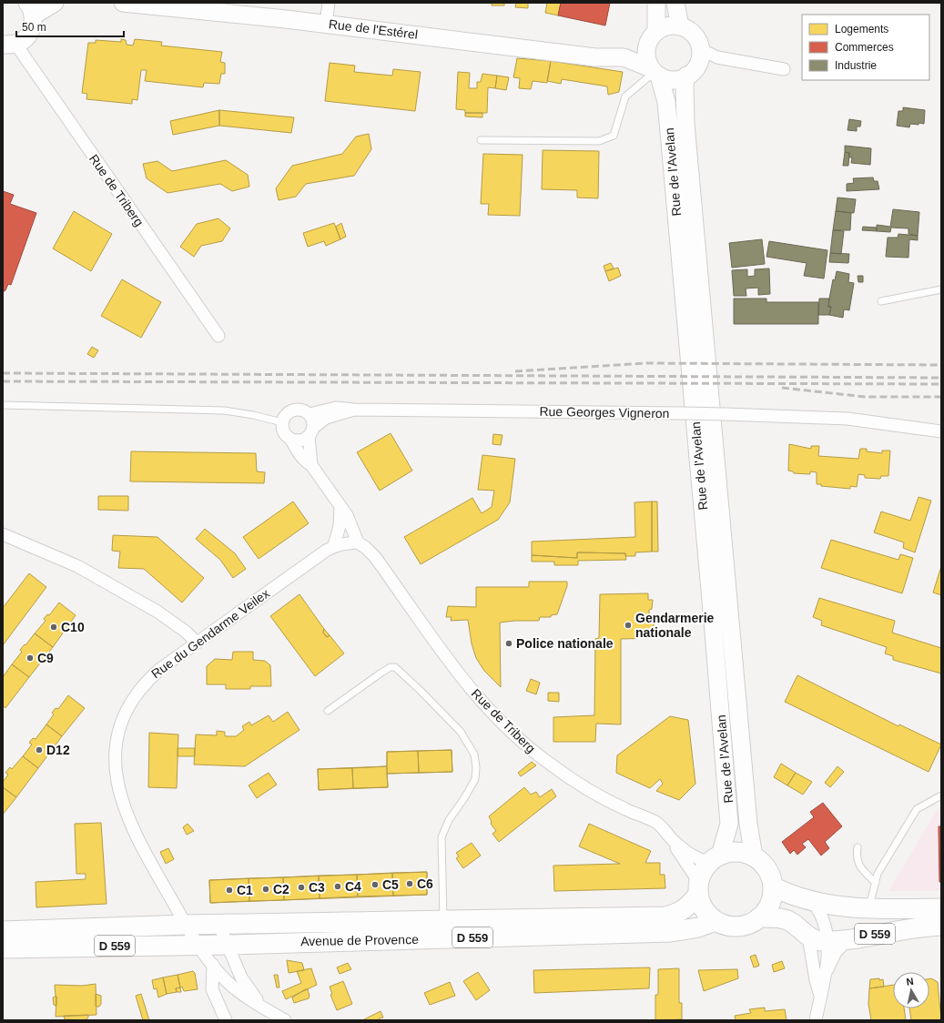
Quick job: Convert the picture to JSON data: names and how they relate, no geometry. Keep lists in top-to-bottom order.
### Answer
{
  "streets": {
    "main road": [
      "Rue de l'Estérel",
      "Rue de l'Avelan",
      "D 559",
      "Avenue de Provence"
    ],
    "street": ["Rue de Triberg", "Rue Georges Vigneron", "Rue du Gendarme Veilex"]
  },
  "crossings": [
    ["Rue de l'Estérel", "Rue de l'Avelan"],
    ["Rue de l'Avelan", "Rue de Triberg"],
    ["Rue de l'Avelan", "D 559"],
    ["Rue de l'Avelan", "Avenue de Provence"],
    ["Rue de Triberg", "Rue Georges Vigneron"],
    ["Rue de Triberg", "D 559"],
    ["Rue de Triberg", "Avenue de Provence"],
    ["Rue du Gendarme Veilex", "Avenue de Provence"],
    ["D 559", "Avenue de Provence"]
  ],
  "places": [
    "Gendarmerie nationale",
    "C10",
    "Police nationale",
    "C9",
    "D12",
    "C6",
    "C5",
    "C4",
    "C3",
    "C2",
    "C1"
  ],
  "legend": ["Logements", "Commerces", "Industrie"],
  "scale_bar": "50 m",
  "north": "top"
}
